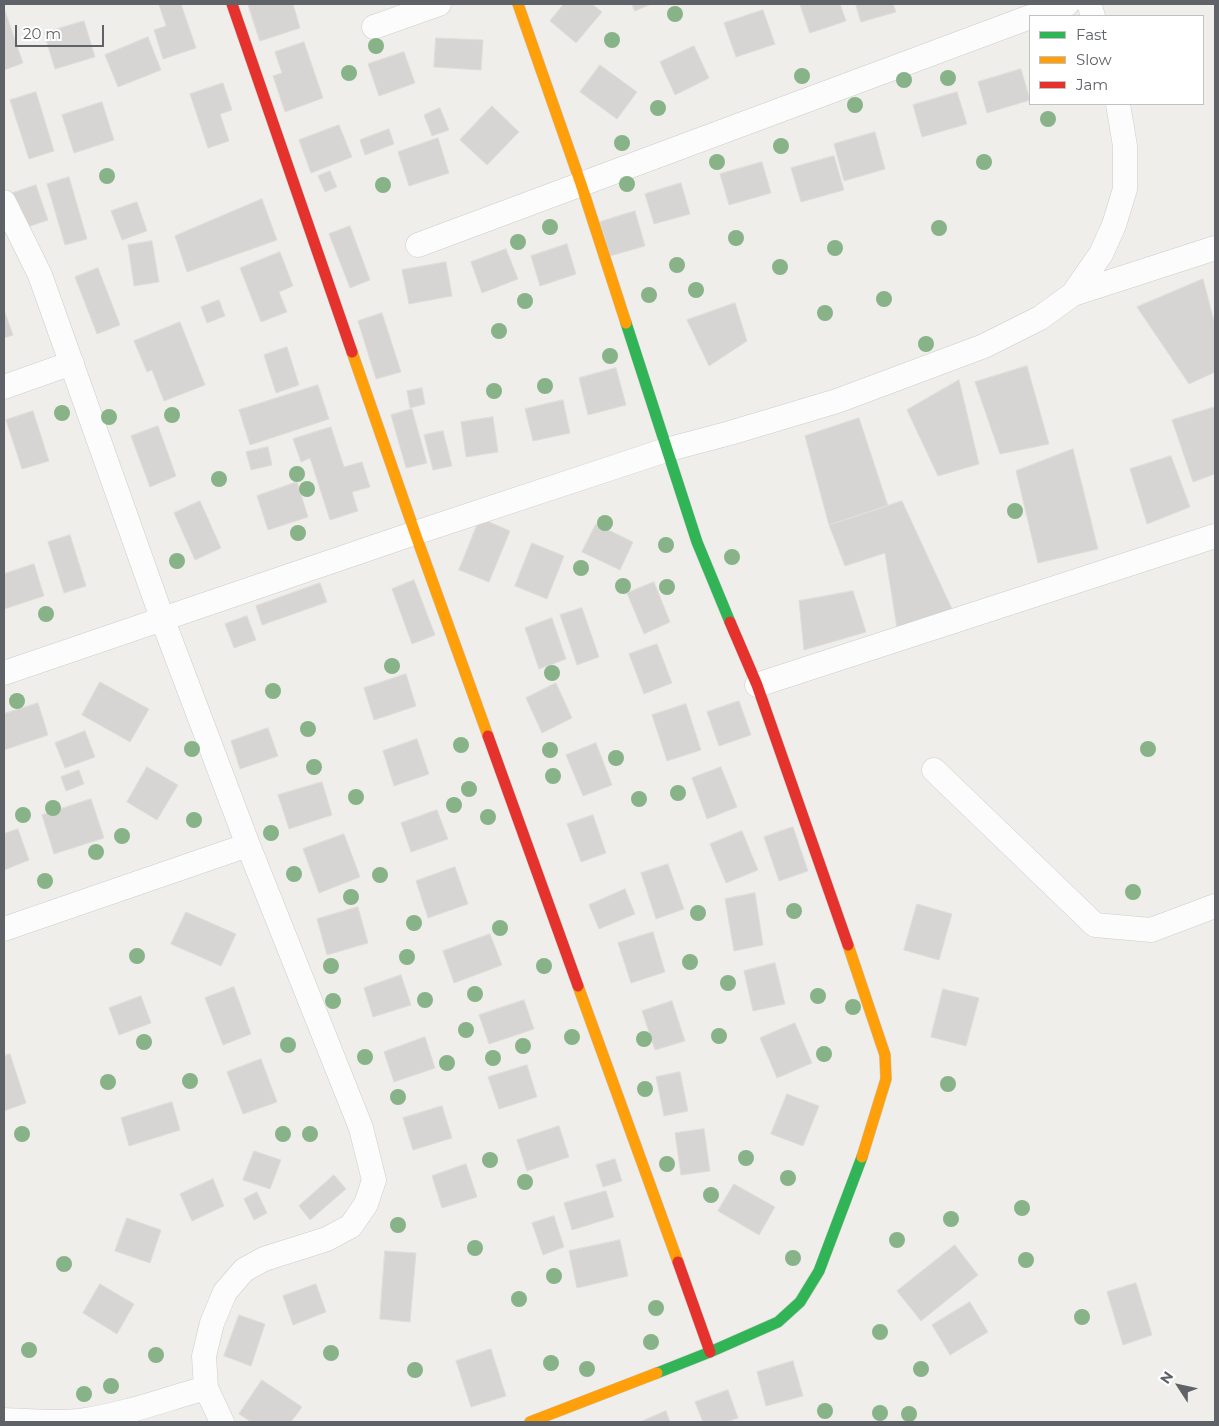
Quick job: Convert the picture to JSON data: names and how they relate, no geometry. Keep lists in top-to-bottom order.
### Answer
{
  "legend": ["Fast", "Slow", "Jam"],
  "scale_bar": "20 m",
  "north": "top left"
}
